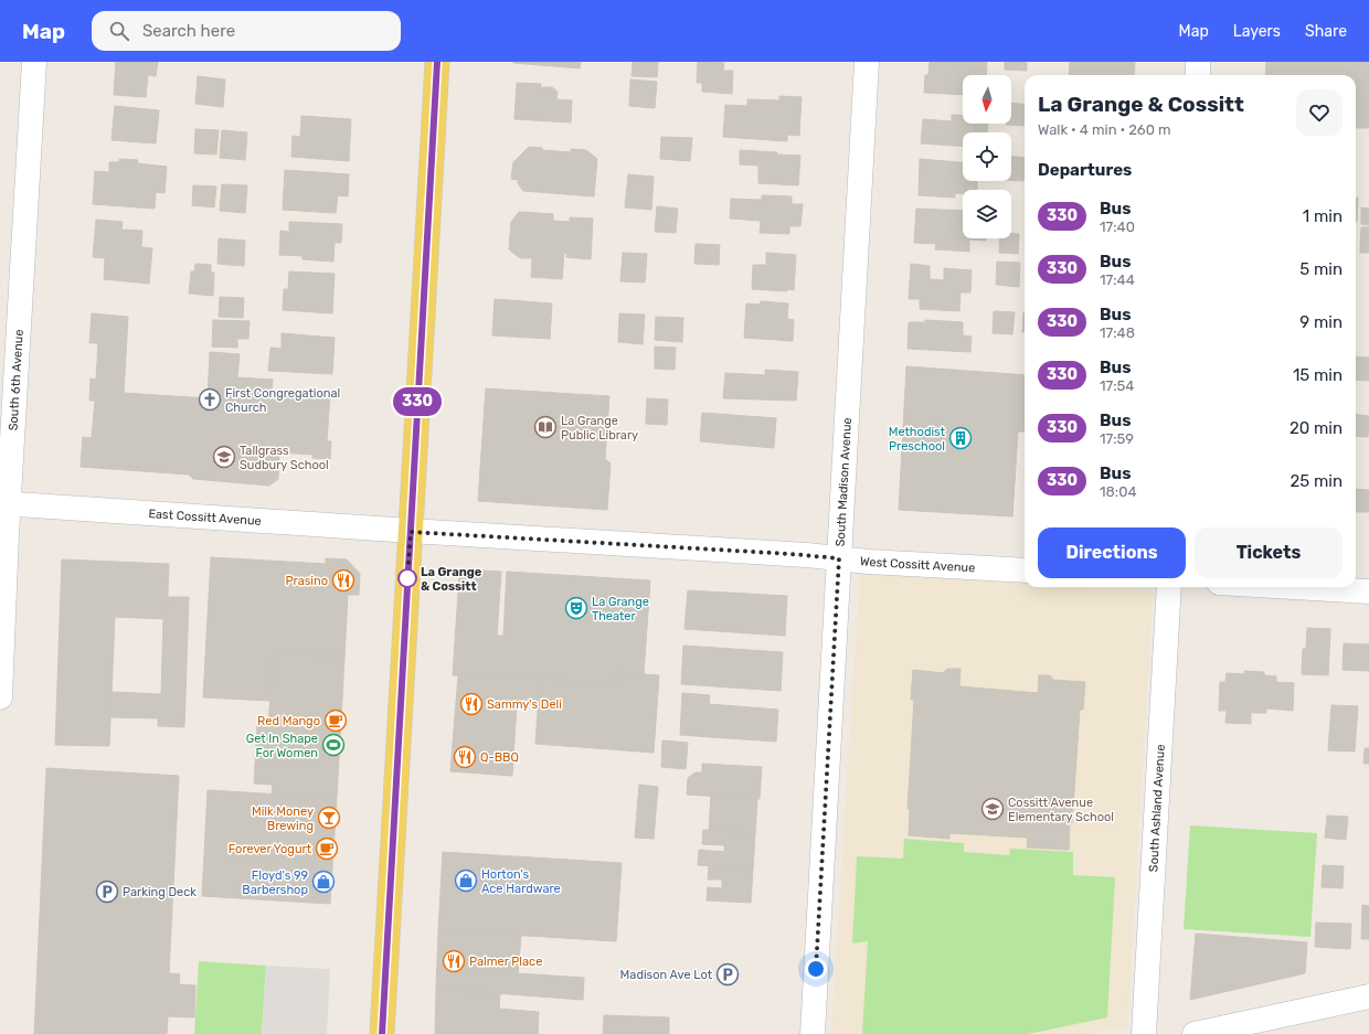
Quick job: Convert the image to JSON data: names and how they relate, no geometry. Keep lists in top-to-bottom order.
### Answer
{
  "streets": {
    "street": [
      "South 6th Avenue",
      "South Madison Avenue",
      "East Cossitt Avenue",
      "West Cossitt Avenue",
      "South Ashland Avenue"
    ]
  },
  "crossings": [
    ["South 6th Avenue", "East Cossitt Avenue"],
    ["South Madison Avenue", "West Cossitt Avenue"],
    ["East Cossitt Avenue", "West Cossitt Avenue"]
  ],
  "places": {
    "church": ["First Congregational Church"],
    "library": ["La Grange Public Library"],
    "building": ["Methodist Preschool"],
    "school or university": ["Tallgrass Sudbury School", "Cossitt Avenue Elementary School"],
    "other": ["La Grange & Cossitt"],
    "restaurant": [
      "Prasino",
      "Sammy's Deli",
      "Q-BBQ",
      "Palmer Place"
    ],
    "theatre": ["La Grange Theater"],
    "cafe": ["Red Mango", "Forever Yogurt"],
    "sports": ["Get In Shape For Women"],
    "bar": ["Milk Money Brewing"],
    "shop": ["Horton's Ace Hardware", "Floyd's 99 Barbershop"],
    "parking": ["Parking Deck", "Madison Ave Lot"]
  },
  "lines": ["bus line 330"],
  "north": "bottom",
  "page": {
    "header": "Map",
    "search": "Search here",
    "nav": ["Map", "Layers", "Share"],
    "on_map": "330",
    "heading": [
      ["La Grange & Cossitt", "Walk · 4 min · 260 m"],
      "Departures"
    ],
    "list": [
      {
        "mark": "330",
        "name": "Bus",
        "note": "17:40",
        "value": "1 min"
      },
      {
        "mark": "330",
        "name": "Bus",
        "note": "17:44",
        "value": "5 min"
      },
      {
        "mark": "330",
        "name": "Bus",
        "note": "17:48",
        "value": "9 min"
      },
      {
        "mark": "330",
        "name": "Bus",
        "note": "17:54",
        "value": "15 min"
      },
      {
        "mark": "330",
        "name": "Bus",
        "note": "17:59",
        "value": "20 min"
      },
      {
        "mark": "330",
        "name": "Bus",
        "note": "18:04",
        "value": "25 min"
      }
    ],
    "buttons": ["Directions", "Tickets"]
  }
}
